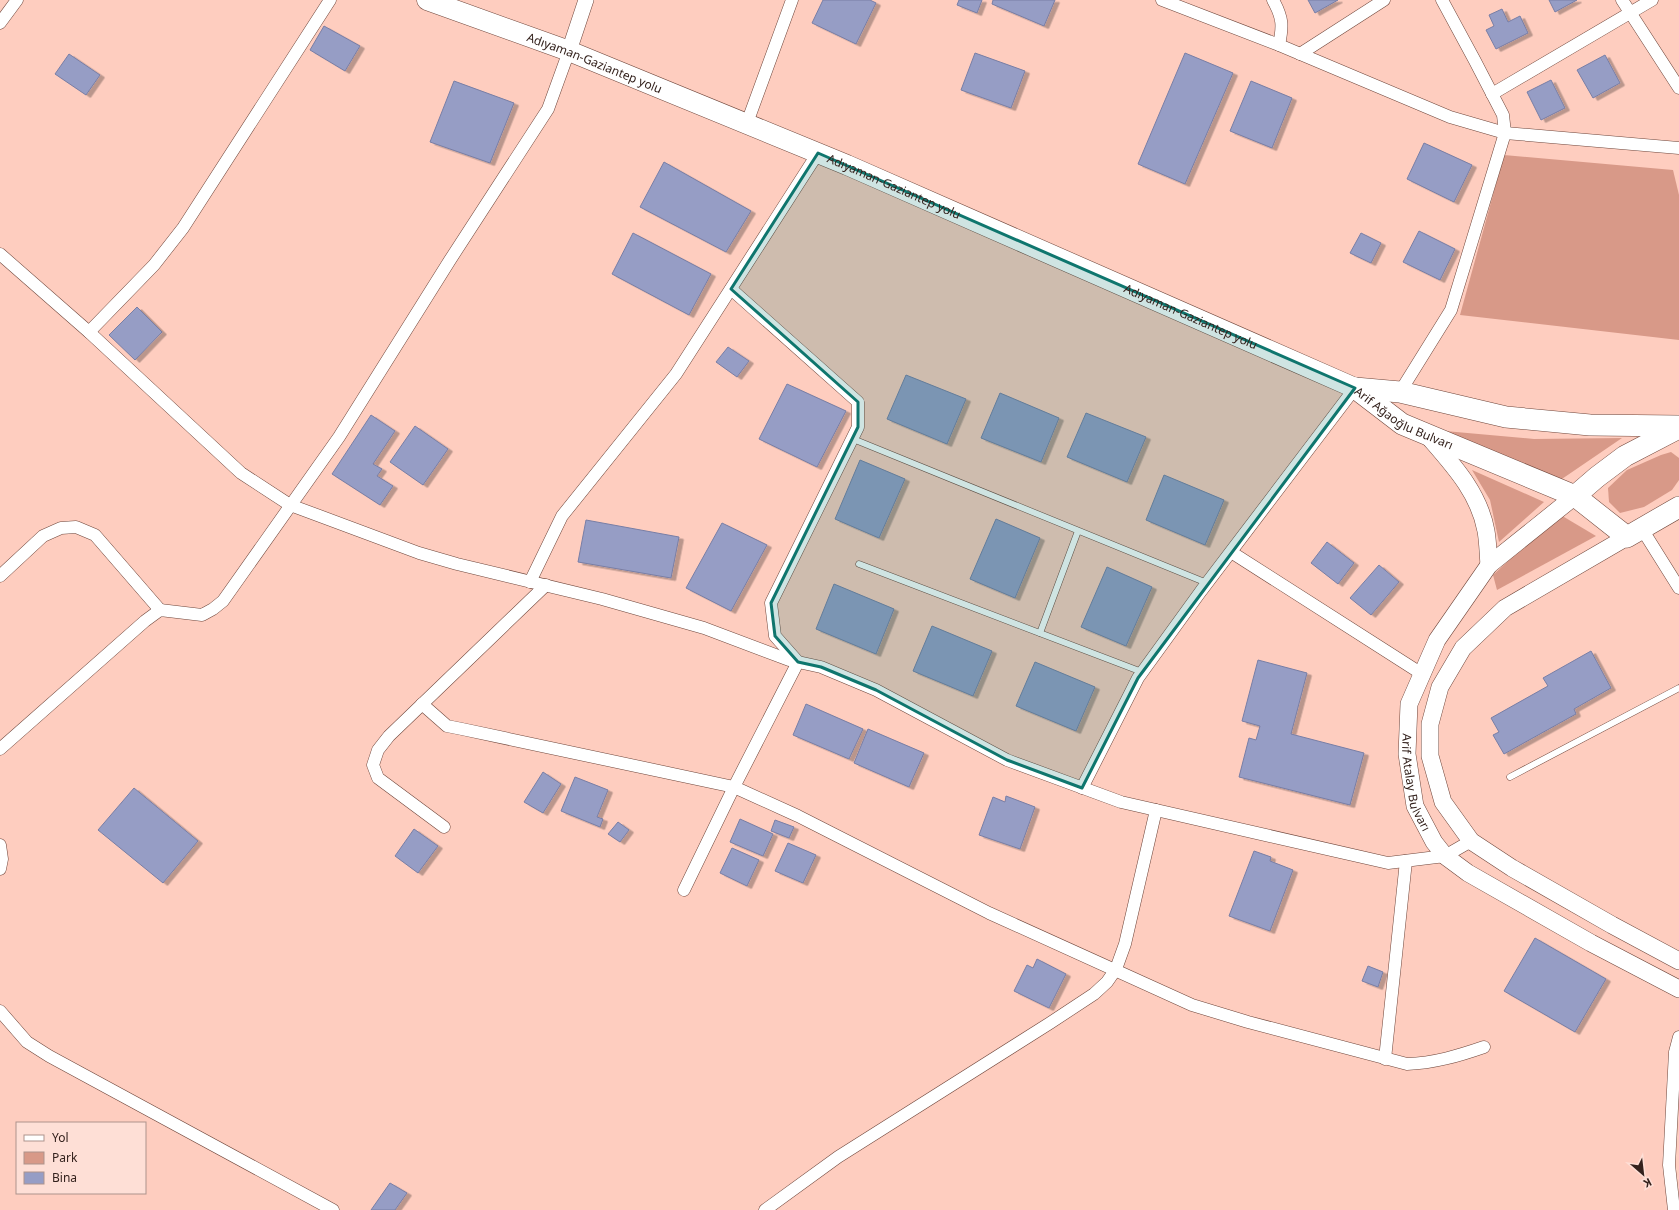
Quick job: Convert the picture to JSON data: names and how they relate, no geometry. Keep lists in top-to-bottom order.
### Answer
{
  "streets": {
    "highway": ["Arif Ağaoğlu Bulvarı"],
    "main road": ["Adıyaman-Gaziantep yolu", "Arif Atalay Bulvarı"]
  },
  "crossings": [
    ["Adıyaman-Gaziantep yolu", "Arif Ağaoğlu Bulvarı"],
    ["Arif Ağaoğlu Bulvarı", "Arif Atalay Bulvarı"]
  ],
  "legend": ["Yol", "Park", "Bina"],
  "north": "bottom right"
}
